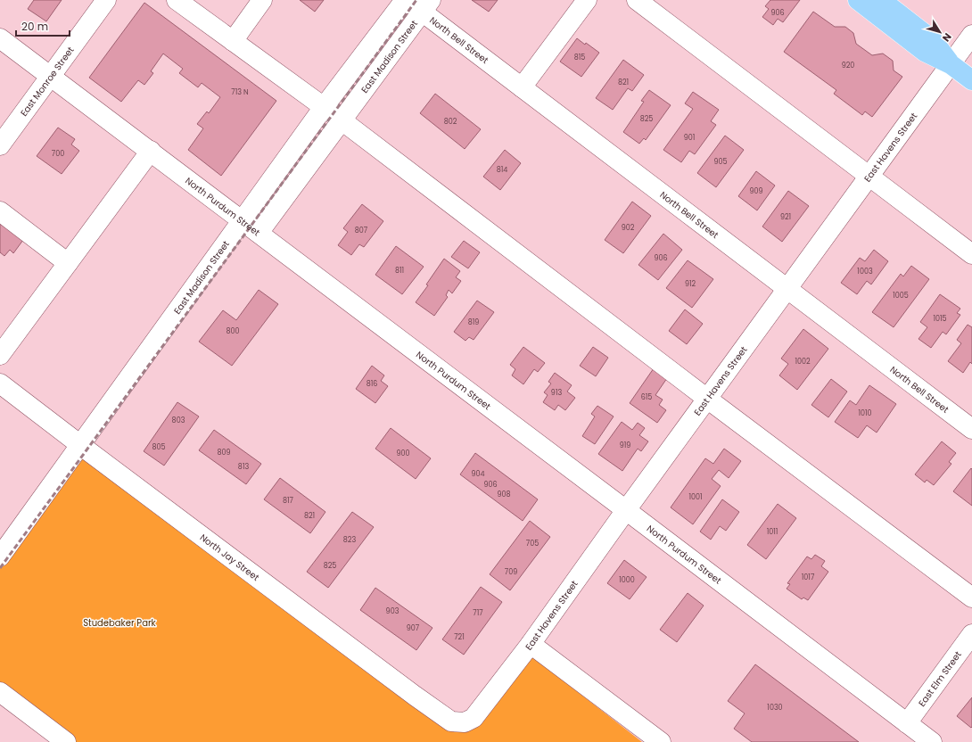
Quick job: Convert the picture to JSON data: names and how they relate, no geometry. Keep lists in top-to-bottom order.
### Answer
{
  "streets": {
    "street": [
      "North Bell Street",
      "East Madison Street",
      "East Monroe Street",
      "East Havens Street",
      "North Purdum Street",
      "North Jay Street",
      "East Elm Street"
    ]
  },
  "crossings": [
    ["North Bell Street", "East Madison Street"],
    ["North Bell Street", "East Havens Street"],
    ["East Madison Street", "North Purdum Street"],
    ["East Madison Street", "North Jay Street"],
    ["East Monroe Street", "North Purdum Street"],
    ["East Havens Street", "North Purdum Street"],
    ["East Havens Street", "North Jay Street"],
    ["North Purdum Street", "East Elm Street"]
  ],
  "parks": ["Studebaker Park"],
  "house_numbers": [
    "906",
    "815",
    "920",
    "821",
    "713 N",
    "825",
    "802",
    "901",
    "700",
    "905",
    "814",
    "909",
    "921",
    "902",
    "807",
    "906",
    "811",
    "1003",
    "912",
    "1005",
    "1015",
    "819",
    "800",
    "1002",
    "816",
    "913",
    "615",
    "1010",
    "803",
    "919",
    "805",
    "809",
    "900",
    "813",
    "904",
    "906",
    "908",
    "1001",
    "817",
    "821",
    "1011",
    "823",
    "705",
    "825",
    "709",
    "1017",
    "1000",
    "903",
    "717",
    "907",
    "721",
    "1030"
  ],
  "scale_bar": "20 m",
  "north": "bottom right"
}
